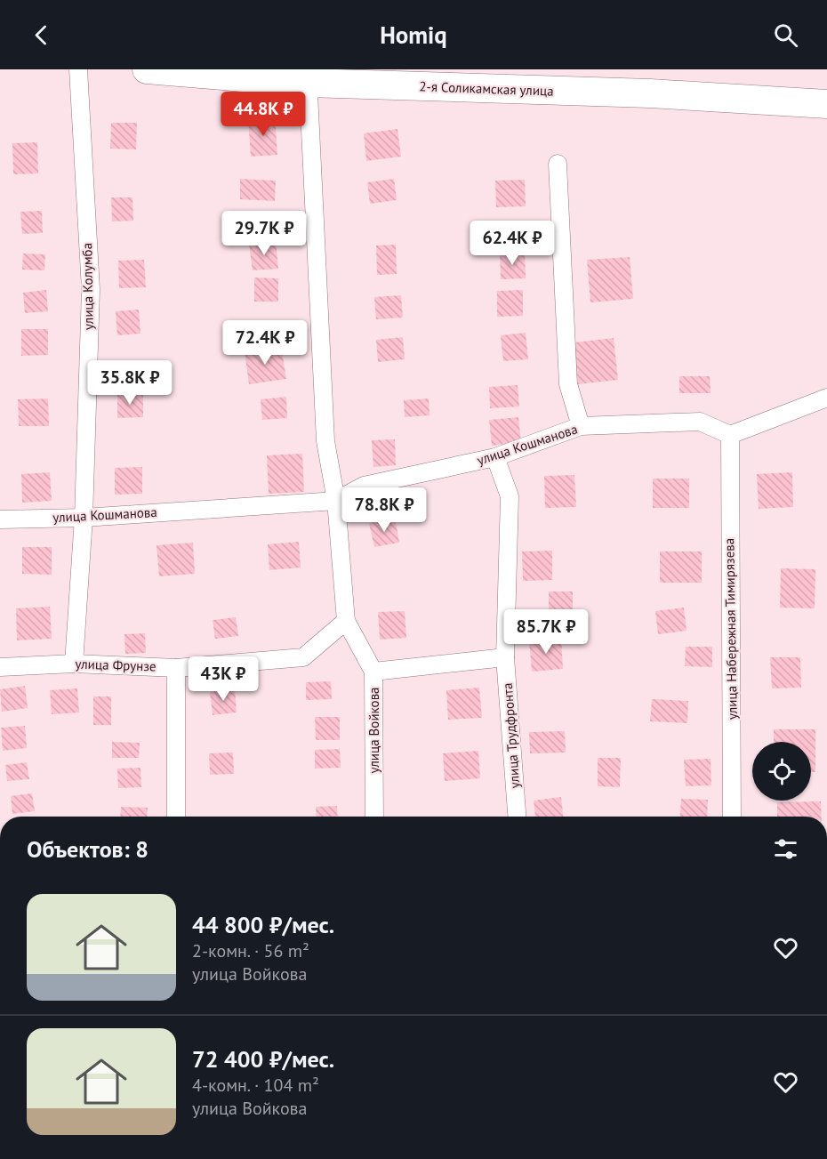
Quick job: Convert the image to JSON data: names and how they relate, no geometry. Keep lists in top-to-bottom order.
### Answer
{
  "streets": {
    "main road": ["2-я Соликамская улица"],
    "street": [
      "улица Колумба",
      "улица Кошманова",
      "улица Набережная Тимирязева",
      "улица Фрунзе",
      "улица Войкова",
      "улица Трудфронта"
    ]
  },
  "crossings": [
    ["2-я Соликамская улица", "улица Войкова"],
    ["улица Колумба", "улица Кошманова"],
    ["улица Колумба", "улица Фрунзе"],
    ["улица Кошманова", "улица Набережная Тимирязева"],
    ["улица Кошманова", "улица Войкова"],
    ["улица Кошманова", "улица Трудфронта"],
    ["улица Фрунзе", "улица Войкова"]
  ],
  "page": {
    "header": "Homiq",
    "price": [
      "44.8K ₽",
      "29.7K ₽",
      "62.4K ₽",
      "72.4K ₽",
      "35.8K ₽",
      "78.8K ₽",
      "85.7K ₽",
      "43K ₽"
    ],
    "heading": "Объектов: 8",
    "list": [
      {
        "name": "44 800 ₽/мес.",
        "note": "2-комн. · 56 m² · улица Войкова"
      },
      {
        "name": "72 400 ₽/мес.",
        "note": "4-комн. · 104 m² · улица Войкова"
      }
    ]
  }
}
